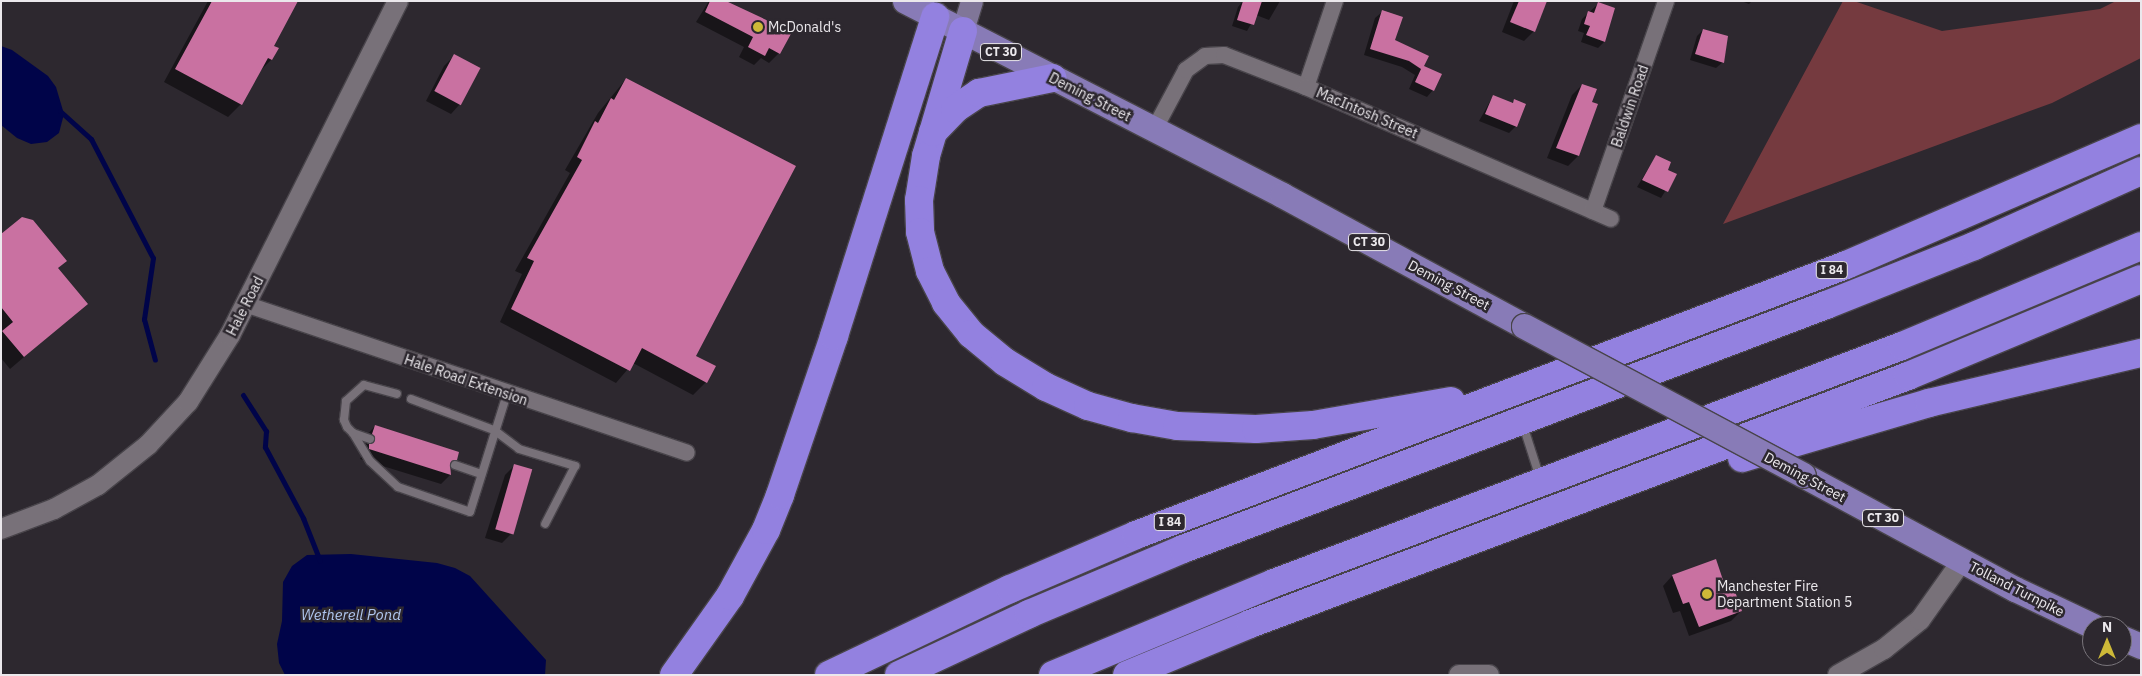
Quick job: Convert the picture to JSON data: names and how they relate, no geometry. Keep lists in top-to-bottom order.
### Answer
{
  "streets": {
    "highway": ["I 84"],
    "main road": ["CT 30", "Deming Street", "Tolland Turnpike"],
    "street": [
      "Baldwin Road",
      "MacIntosh Street",
      "Hale Road",
      "Hale Road Extension"
    ]
  },
  "crossings": [
    ["Deming Street", "MacIntosh Street"],
    ["Deming Street", "Tolland Turnpike"],
    ["Baldwin Road", "MacIntosh Street"],
    ["Hale Road", "Hale Road Extension"]
  ],
  "water": ["Wetherell Pond"],
  "places": ["McDonald's", "Manchester Fire Department Station 5"],
  "north": "top"
}
